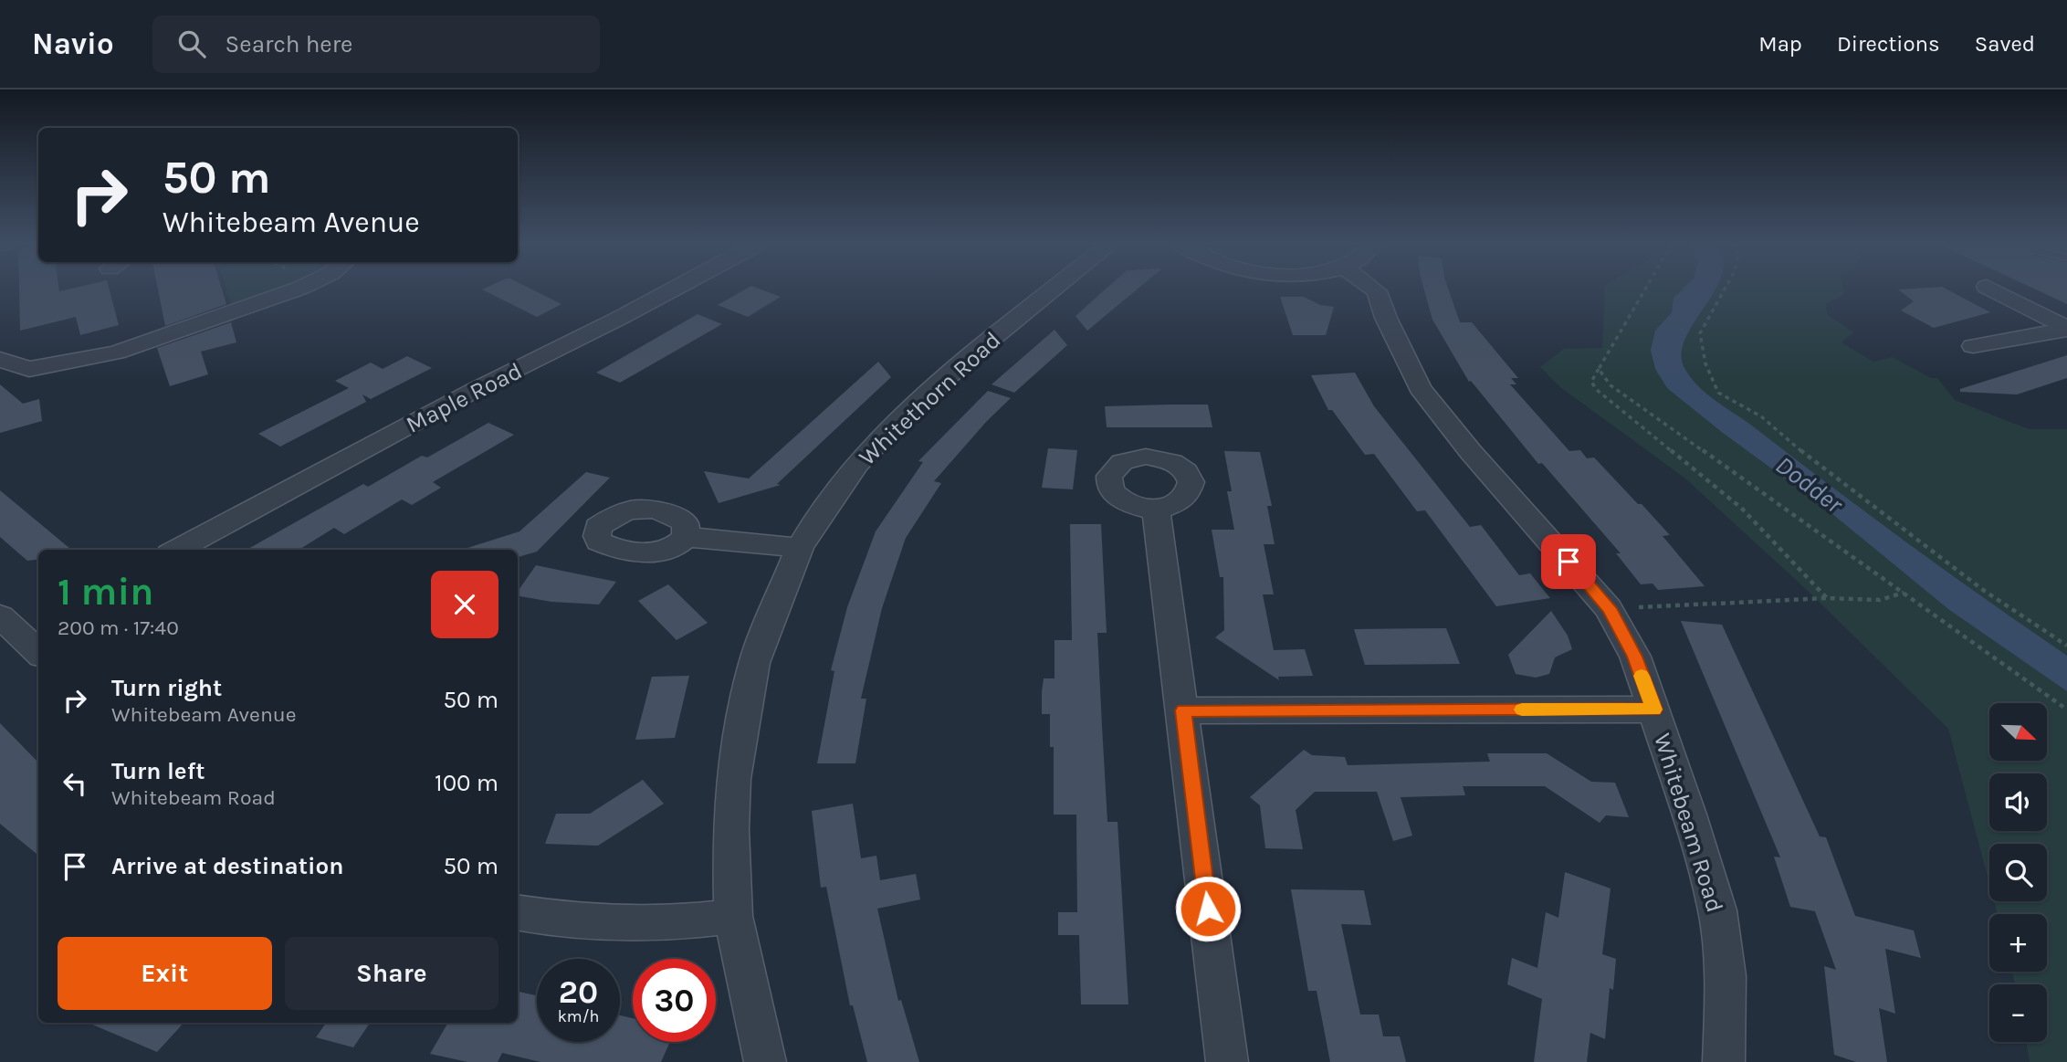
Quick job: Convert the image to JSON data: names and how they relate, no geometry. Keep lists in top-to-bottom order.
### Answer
{
  "streets": {
    "street": ["Maple Road", "Whitethorn Road", "Whitebeam Road"]
  },
  "water": ["Dodder"],
  "north": "bottom right",
  "page": {
    "header": "Navio",
    "search": "Search here",
    "nav": ["Map", "Directions", "Saved"],
    "turn": ["50 m", "Whitebeam Avenue"],
    "heading": ["1 min", "200 m · 17:40"],
    "list": [
      {
        "name": "Turn right",
        "note": "Whitebeam Avenue",
        "value": "50 m"
      },
      {
        "name": "Turn left",
        "note": "Whitebeam Road",
        "value": "100 m"
      },
      {
        "name": "Arrive at destination",
        "value": "50 m"
      }
    ],
    "map_buttons": ["+", "−"],
    "buttons": ["Exit", "Share"],
    "speed": "20 km/h",
    "limit": "30"
  }
}
